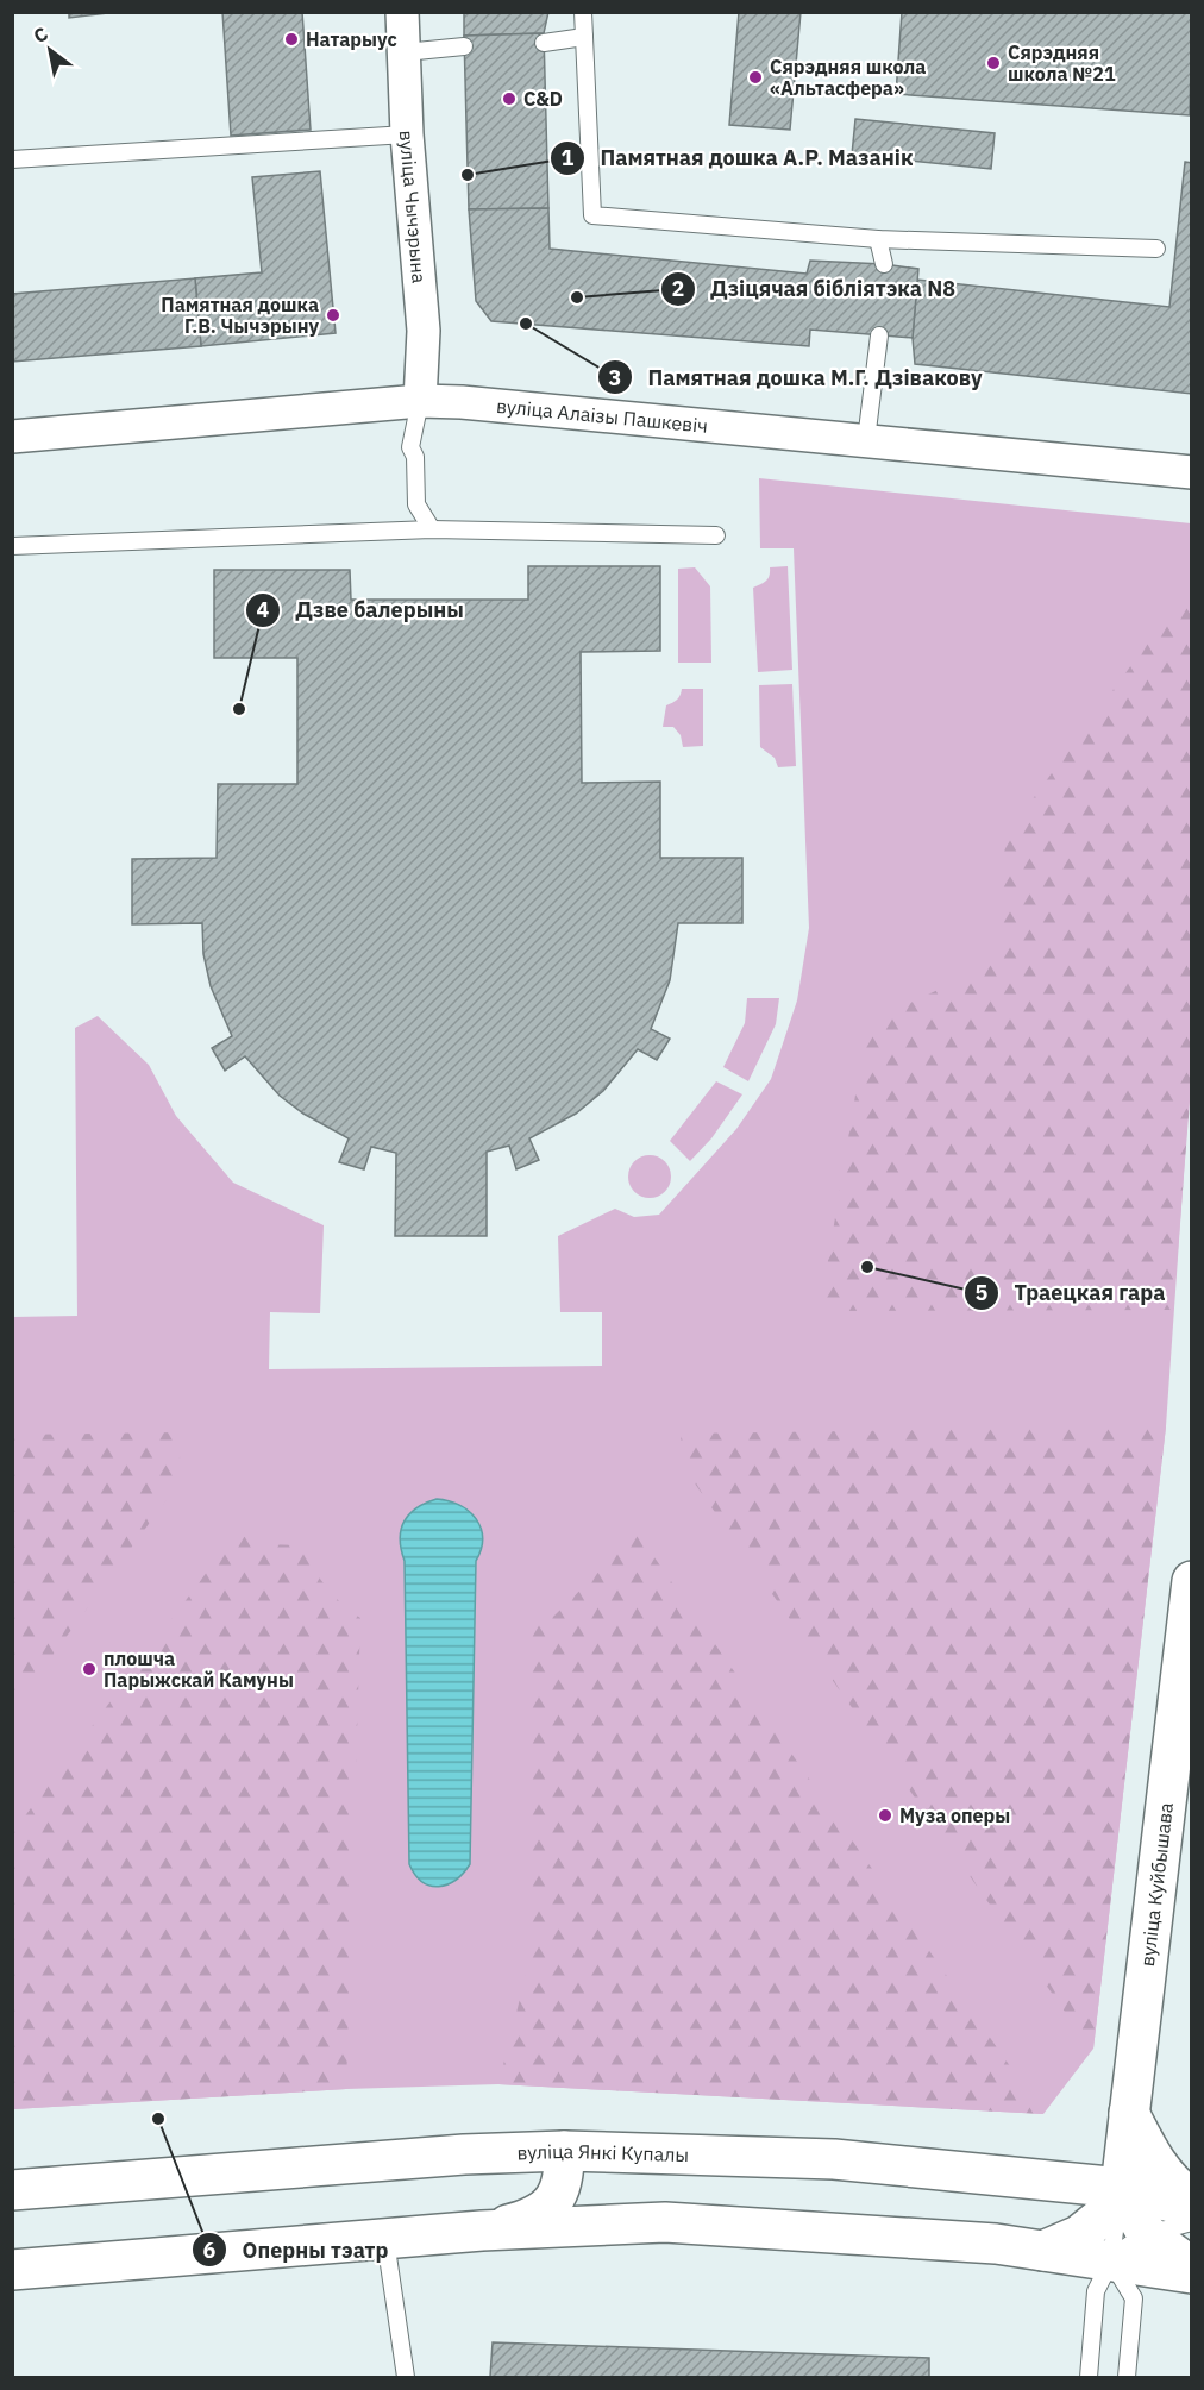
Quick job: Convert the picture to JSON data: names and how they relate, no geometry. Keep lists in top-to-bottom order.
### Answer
{
  "streets": {
    "main road": ["вуліца Куйбышава", "вуліца Янкі Купалы"],
    "street": ["вуліца Чычэрына", "вуліца Алаізы Пашкевіч"]
  },
  "crossings": [
    ["вуліца Чычэрына", "вуліца Алаізы Пашкевіч"],
    ["вуліца Куйбышава", "вуліца Янкі Купалы"]
  ],
  "places": [
    "Натарыус",
    "Сярэдняя школа №21",
    "Сярэдняя школа «Альтасфера»",
    "C&D",
    "Памятная дошка А.Р. Мазанік",
    "Дзіцячая бібліятэка N8",
    "Памятная дошка Г.В. Чычэрыну",
    "Памятная дошка М.Г. Дзівакову",
    "Дзве балерыны",
    "Траецкая гара",
    "плошча Парыжскай Камуны",
    "Муза оперы",
    "Оперны тэатр"
  ],
  "north": "top left"
}
